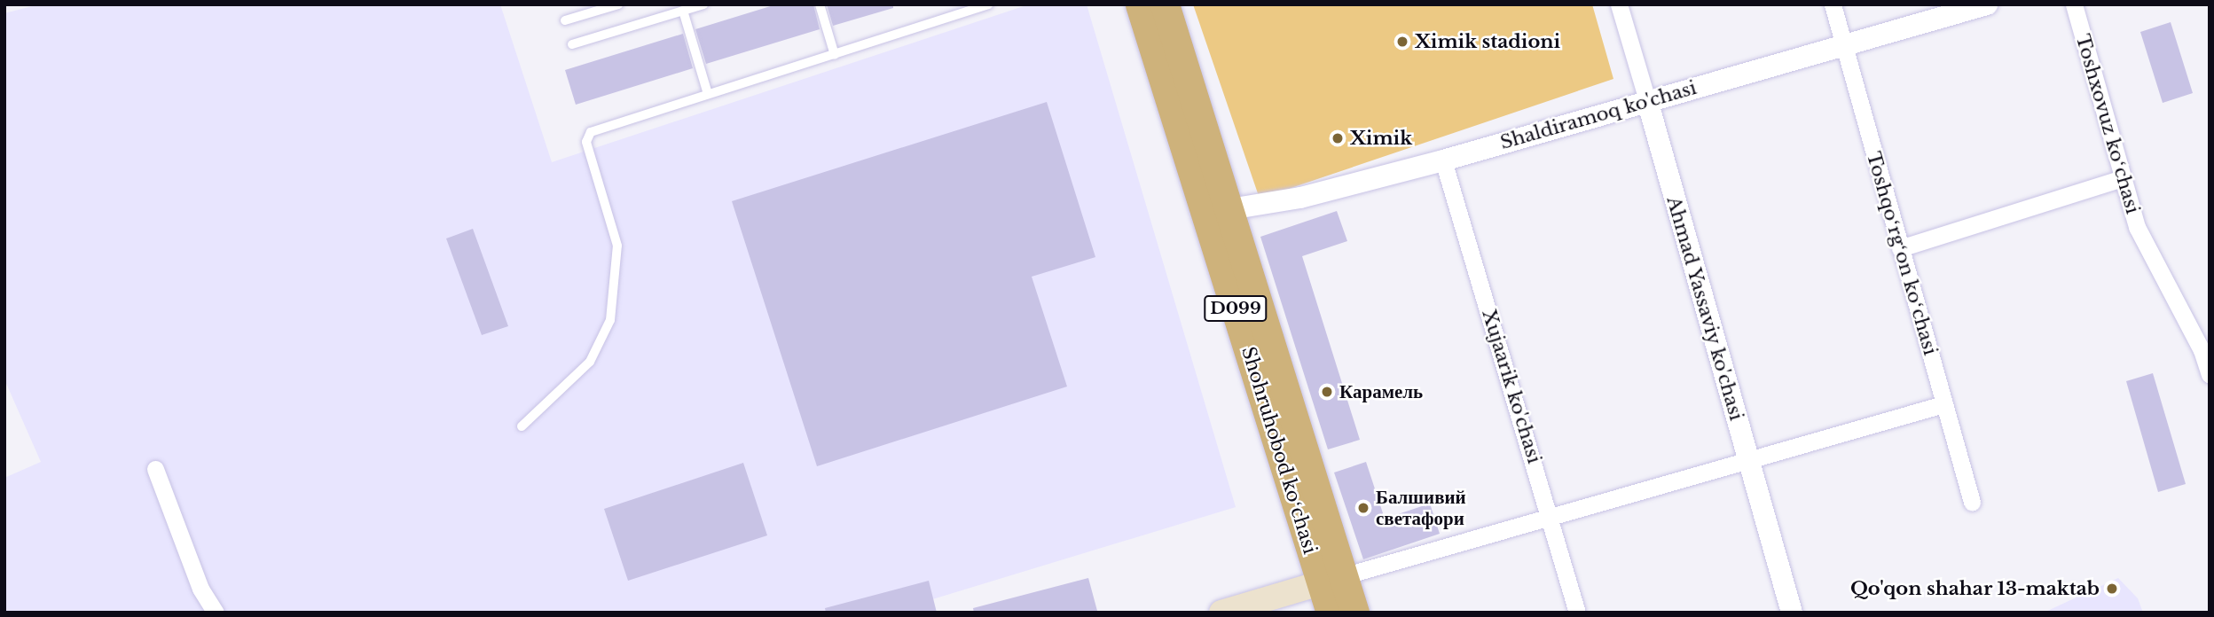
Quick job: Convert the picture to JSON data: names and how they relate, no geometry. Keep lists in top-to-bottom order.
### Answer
{
  "streets": {
    "highway": ["D099", "Shohruhobod koʻchasi"],
    "street": [
      "Shaldiramoq ko'chasi",
      "Toshxovuz koʻchasi",
      "Toshqoʻrgʻon koʻchasi",
      "Ahmad Yassaviy ko'chasi",
      "Xujaarik ko'chasi"
    ]
  },
  "crossings": [
    ["Shaldiramoq ko'chasi", "Toshqoʻrgʻon koʻchasi"],
    ["Shaldiramoq ko'chasi", "Ahmad Yassaviy ko'chasi"],
    ["Shaldiramoq ko'chasi", "Xujaarik ko'chasi"],
    ["Shaldiramoq ko'chasi", "Shohruhobod koʻchasi"]
  ],
  "places": [
    "Ximik stadioni",
    "Ximik",
    "Карамель",
    "Балшивий светафори",
    "Qo'qon shahar 13-maktab"
  ]
}
